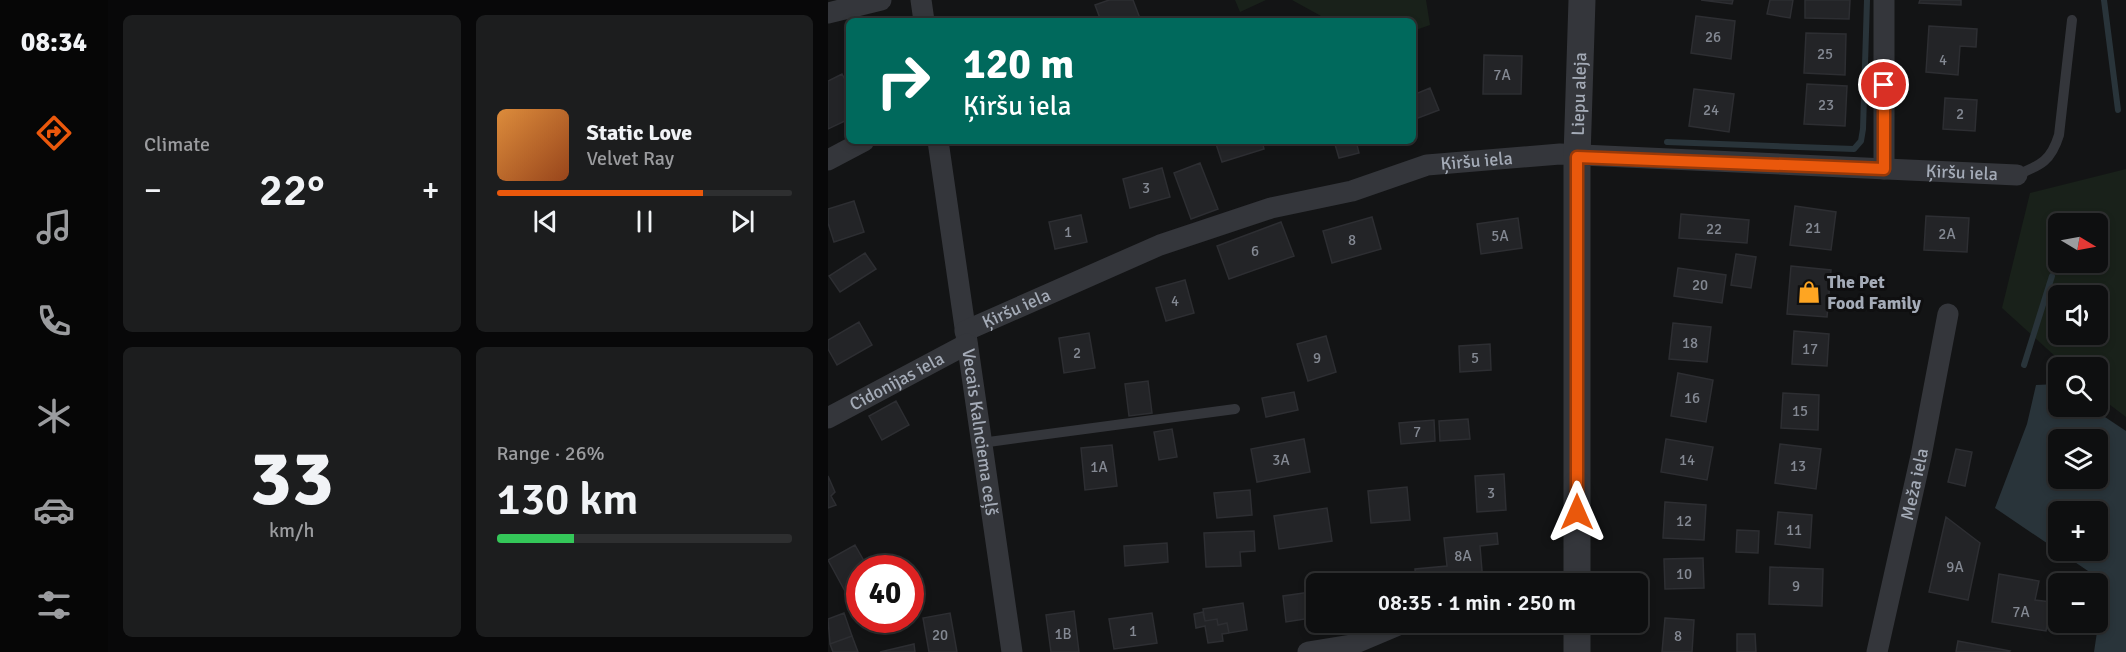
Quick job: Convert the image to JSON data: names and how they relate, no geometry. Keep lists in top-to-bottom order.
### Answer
{
  "streets": {
    "street": [
      "Liepu aleja",
      "Ķiršu iela",
      "Cidonijas iela",
      "Vecais Kalnciema ceļš",
      "Meža iela"
    ]
  },
  "crossings": [
    ["Liepu aleja", "Ķiršu iela"],
    ["Ķiršu iela", "Cidonijas iela"],
    ["Ķiršu iela", "Vecais Kalnciema ceļš"],
    ["Cidonijas iela", "Vecais Kalnciema ceļš"]
  ],
  "places": {
    "shop": ["The Pet Food Family"]
  },
  "house_numbers": [
    "26",
    "25",
    "4",
    "7A",
    "23",
    "24",
    "2",
    "3",
    "21",
    "22",
    "1",
    "2A",
    "5A",
    "8",
    "6",
    "20",
    "4",
    "18",
    "17",
    "2",
    "9",
    "5",
    "16",
    "15",
    "7",
    "3A",
    "14",
    "13",
    "1A",
    "3",
    "12",
    "11",
    "8A",
    "9A",
    "10",
    "9",
    "7A",
    "1",
    "1B",
    "20",
    "8"
  ],
  "north": "right",
  "page": {
    "tabs": "08:34",
    "tile": [
      "Climate",
      ["33", "km/h"],
      ["Range · 26%", "130 km"]
    ],
    "turn": ["120 m", "Ķiršu iela"],
    "song": ["Static Love", "Velvet Ray"],
    "heat": ["−", "22°", "+"],
    "map_buttons": ["+", "−"],
    "limit": "40",
    "trip": "08:35 · 1 min · 250 m"
  }
}
